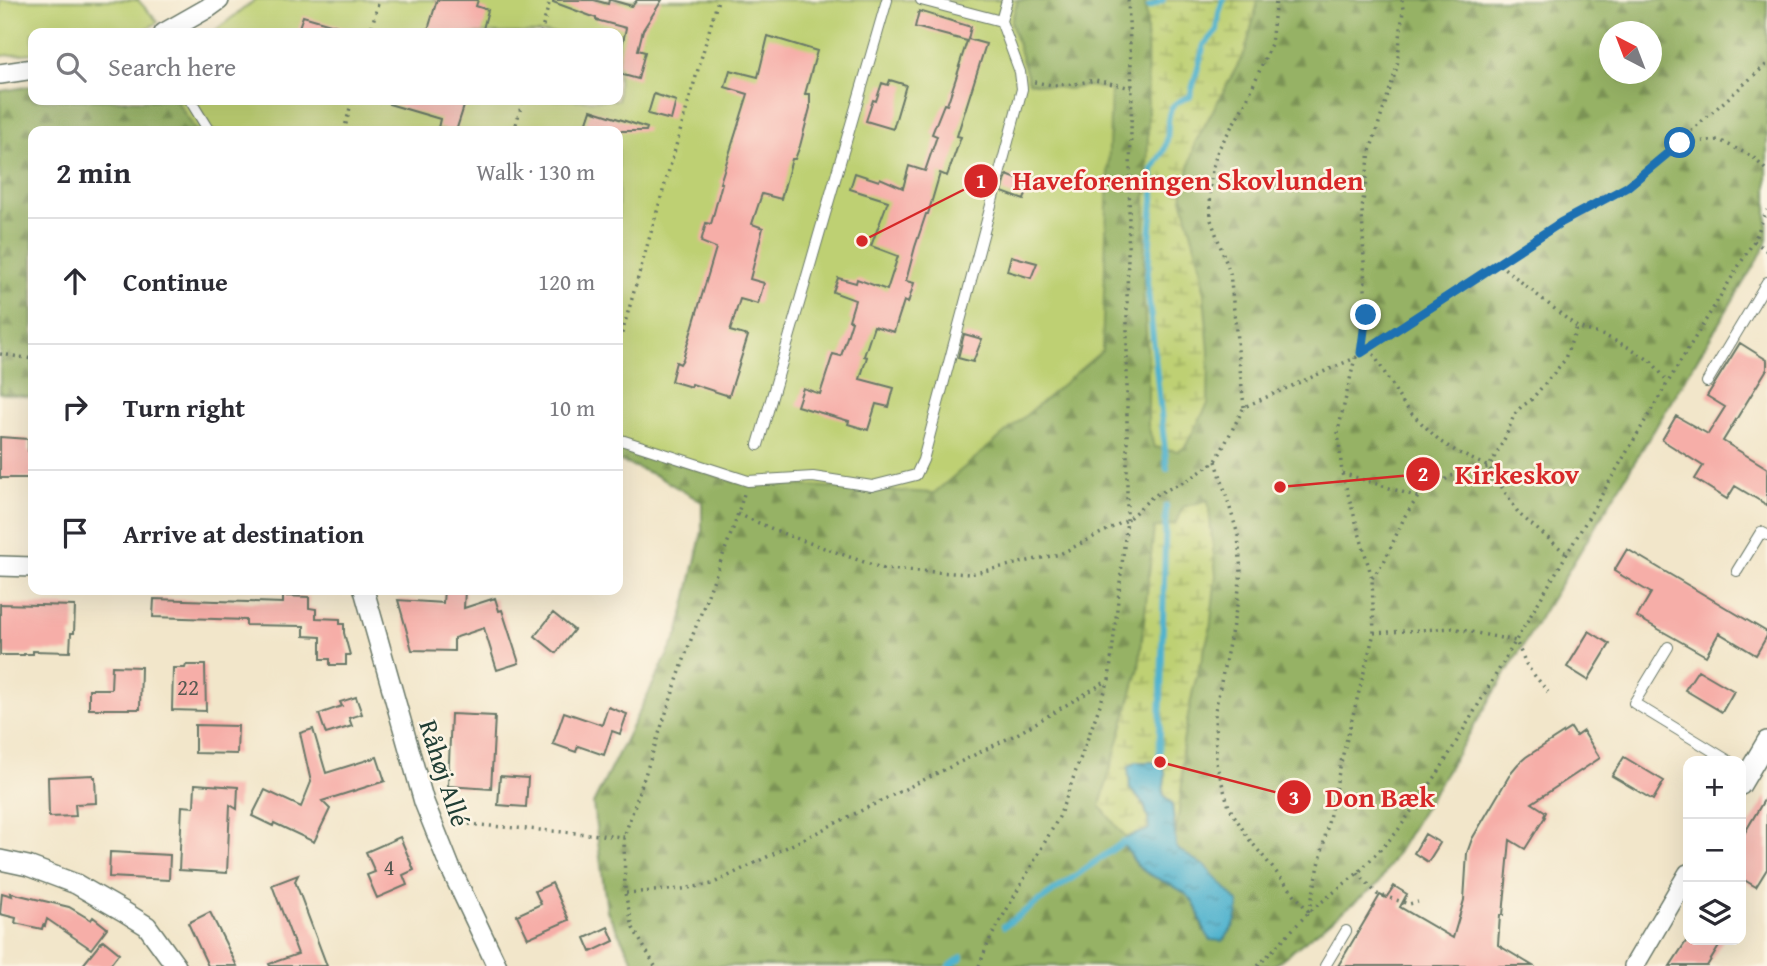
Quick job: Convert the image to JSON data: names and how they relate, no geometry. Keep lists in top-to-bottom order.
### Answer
{
  "streets": {
    "street": ["Råhøj Allé"]
  },
  "places": ["Haveforeningen Skovlunden", "Kirkeskov", "Don Bæk"],
  "house_numbers": ["22", "4"],
  "north": "top left",
  "page": {
    "search": "Search here",
    "heading": ["2 min", "Walk · 130 m"],
    "list": [
      ["Continue", "120 m"],
      ["Turn right", "10 m"],
      "Arrive at destination"
    ],
    "map_buttons": ["+", "−"]
  }
}
